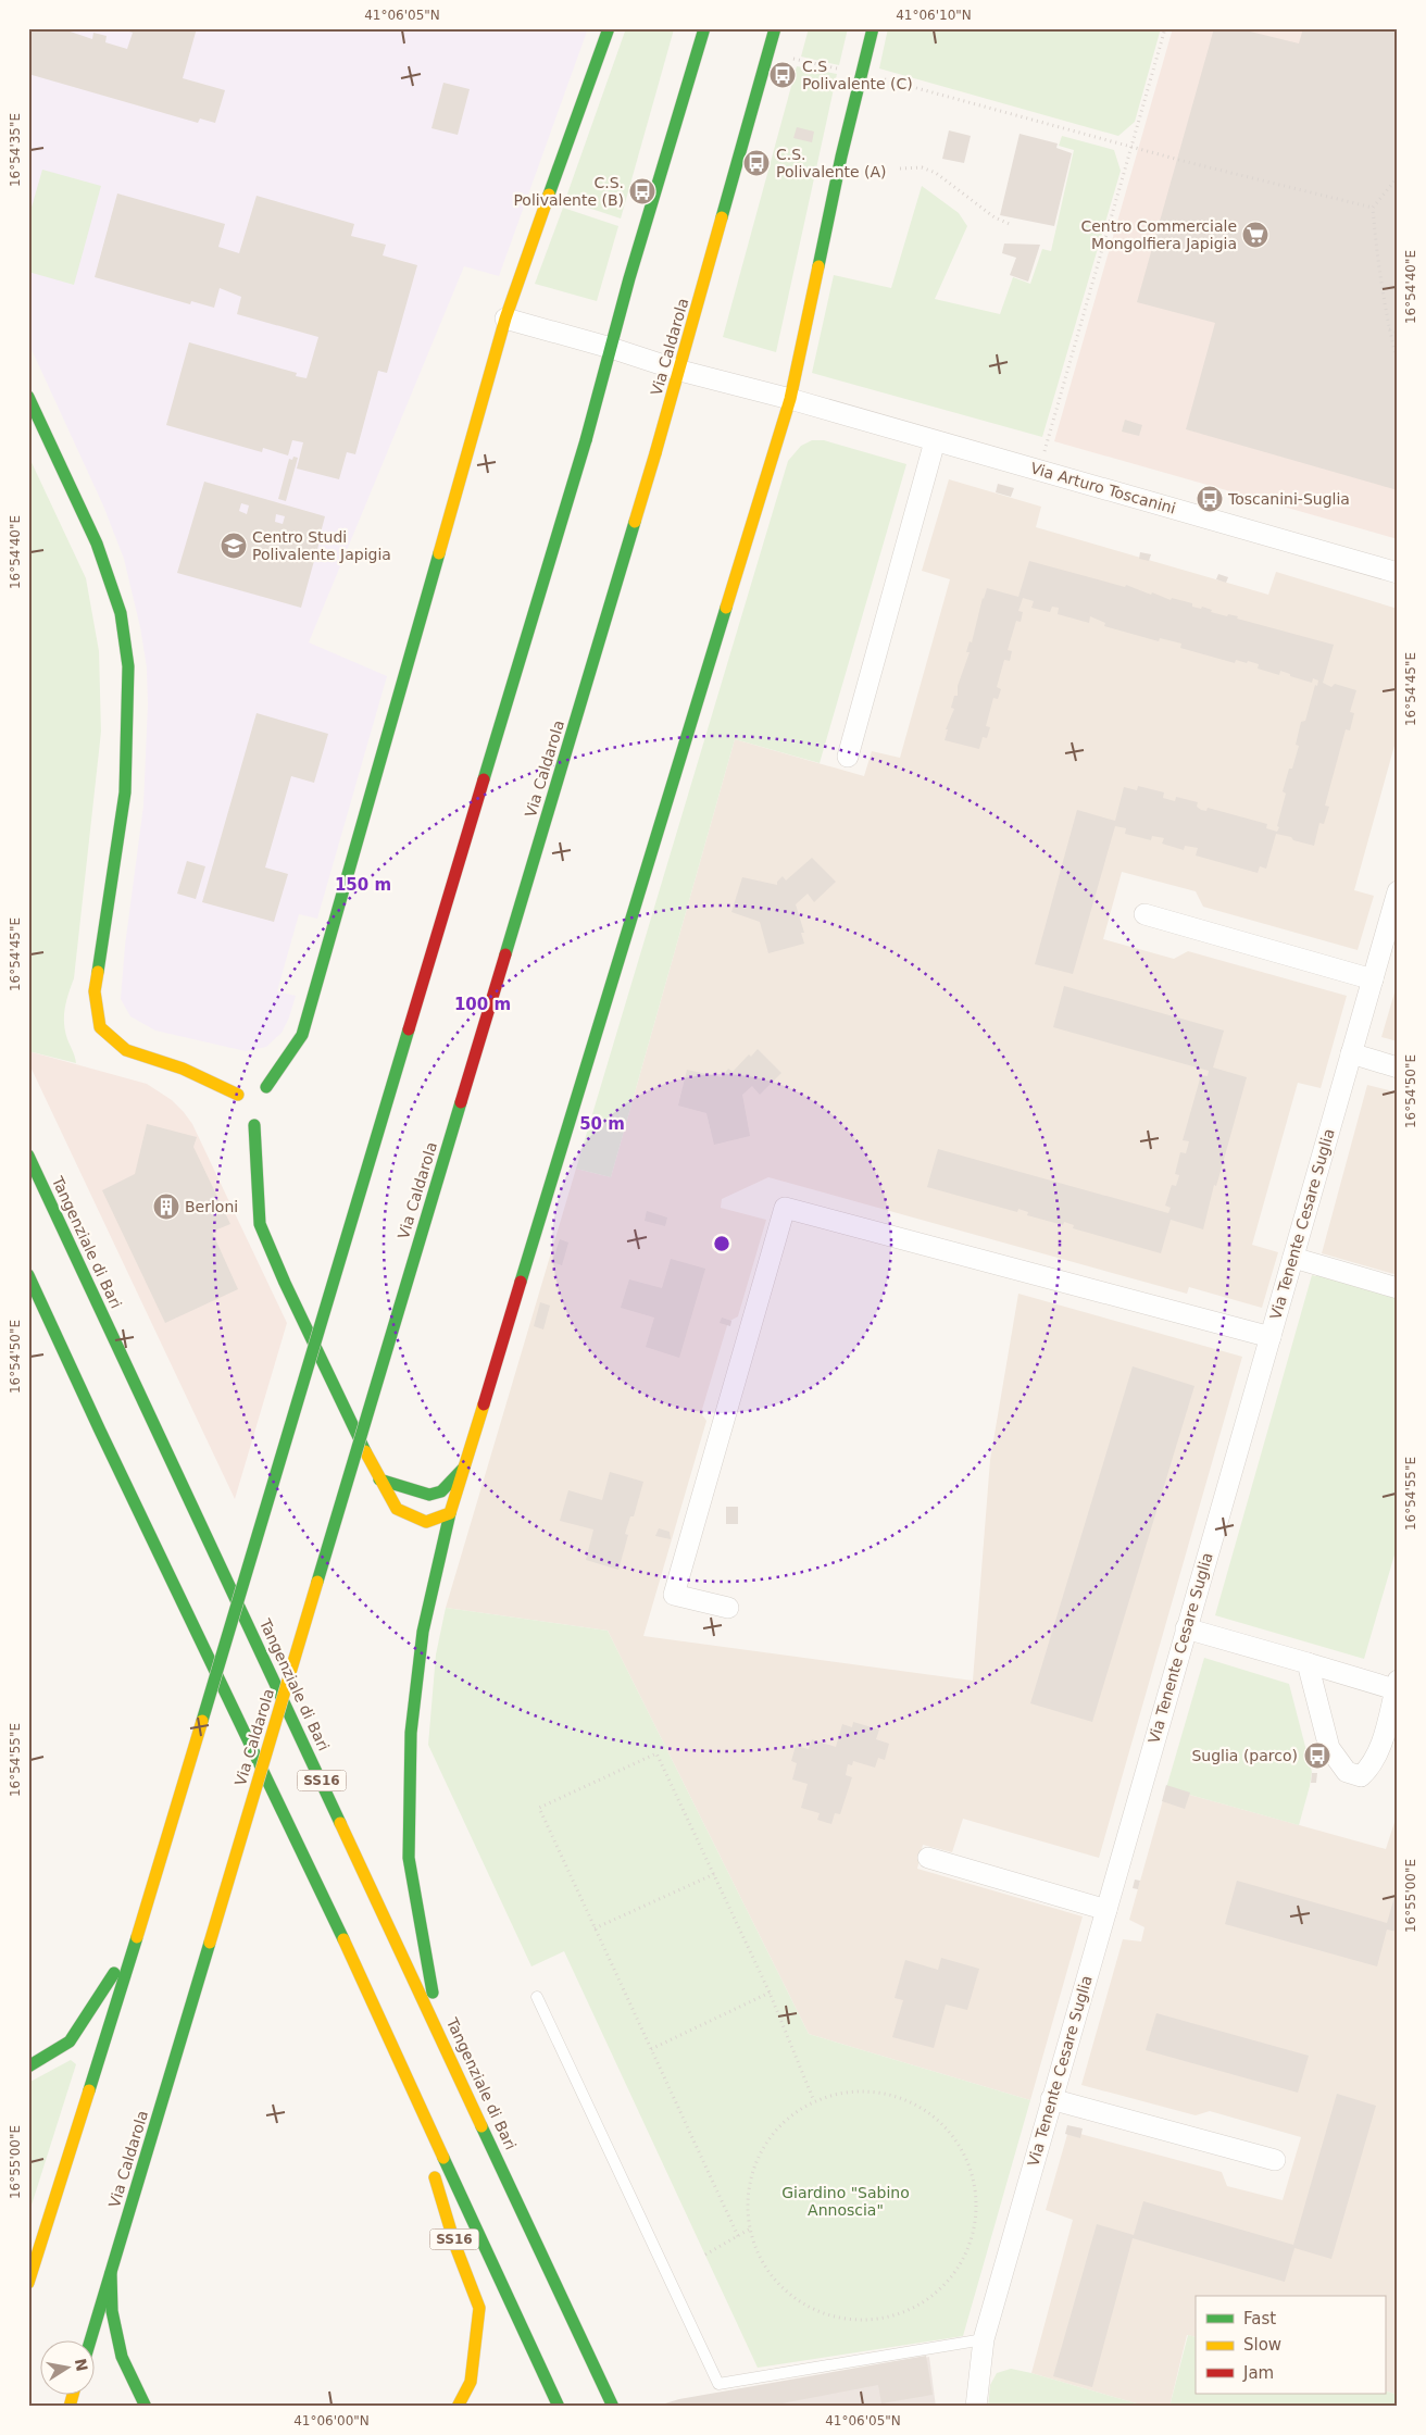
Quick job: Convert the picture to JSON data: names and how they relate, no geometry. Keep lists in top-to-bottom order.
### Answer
{
  "streets": {
    "main road": ["Via Caldarola", "Tangenziale di Bari", "SS16"],
    "street": ["Via Arturo Toscanini", "Via Tenente Cesare Suglia"]
  },
  "crossings": [
    ["Via Caldarola", "Via Arturo Toscanini"],
    ["Tangenziale di Bari", "SS16"]
  ],
  "parks": ["Giardino \"Sabino Annoscia\""],
  "places": {
    "bus stop": [
      "C.S Polivalente (C)",
      "C.S. Polivalente (A)",
      "C.S. Polivalente (B)",
      "Toscanini-Suglia",
      "Suglia (parco)"
    ],
    "supermarket": ["Centro Commerciale Mongolfiera Japigia"],
    "school or university": ["Centro Studi Polivalente Japigia"],
    "building": ["Berloni"]
  },
  "legend": ["Fast", "Slow", "Jam"],
  "north": "right",
  "coordinates": [
    "41°06'05\"N",
    "41°06'10\"N",
    "16°54'35\"E",
    "16°54'40\"E",
    "16°54'45\"E",
    "16°54'50\"E",
    "16°54'55\"E",
    "16°55'00\"E",
    "41°06'00\"N"
  ],
  "rings": ["150 m", "100 m", "50 m"]
}
